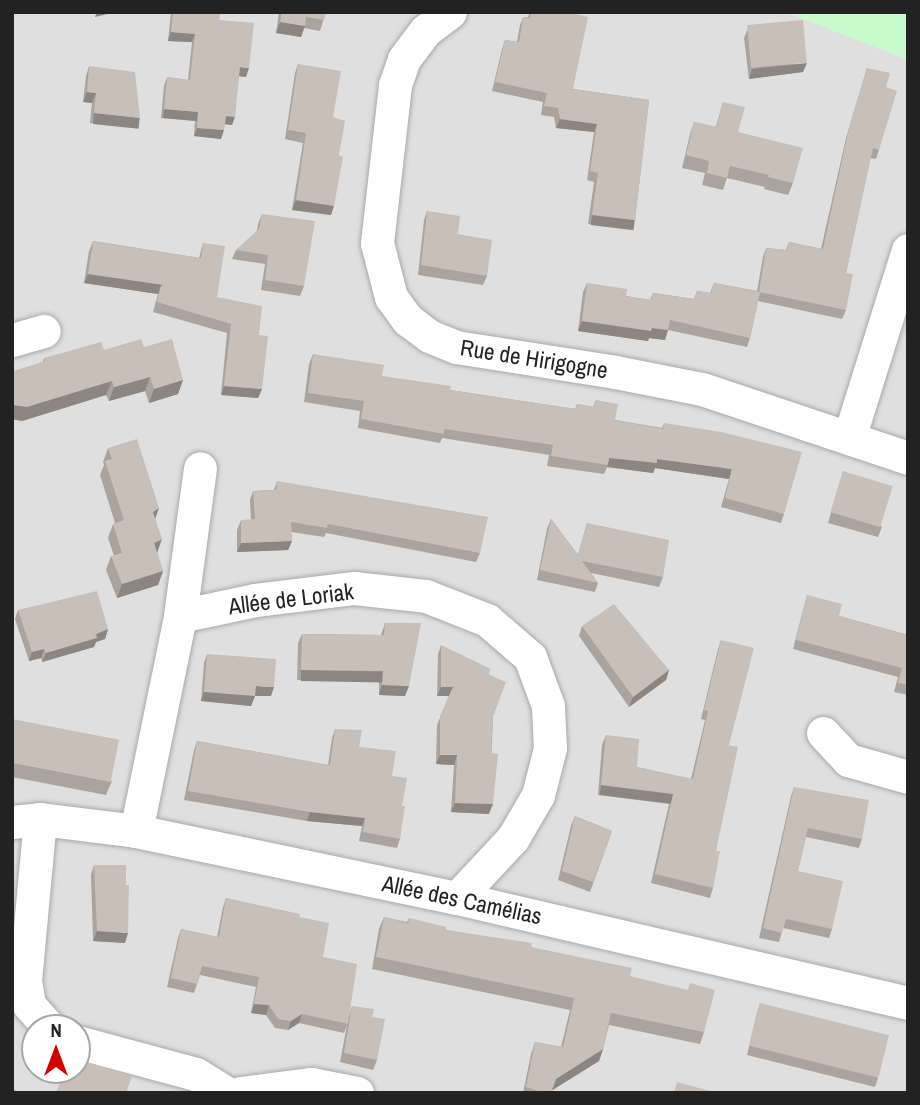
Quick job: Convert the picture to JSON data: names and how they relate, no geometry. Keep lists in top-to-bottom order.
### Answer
{
  "streets": {
    "street": ["Rue de Hirigogne", "Allée de Loriak", "Allée des Camélias"]
  },
  "crossings": [
    ["Allée de Loriak", "Allée des Camélias"]
  ],
  "north": "top"
}
